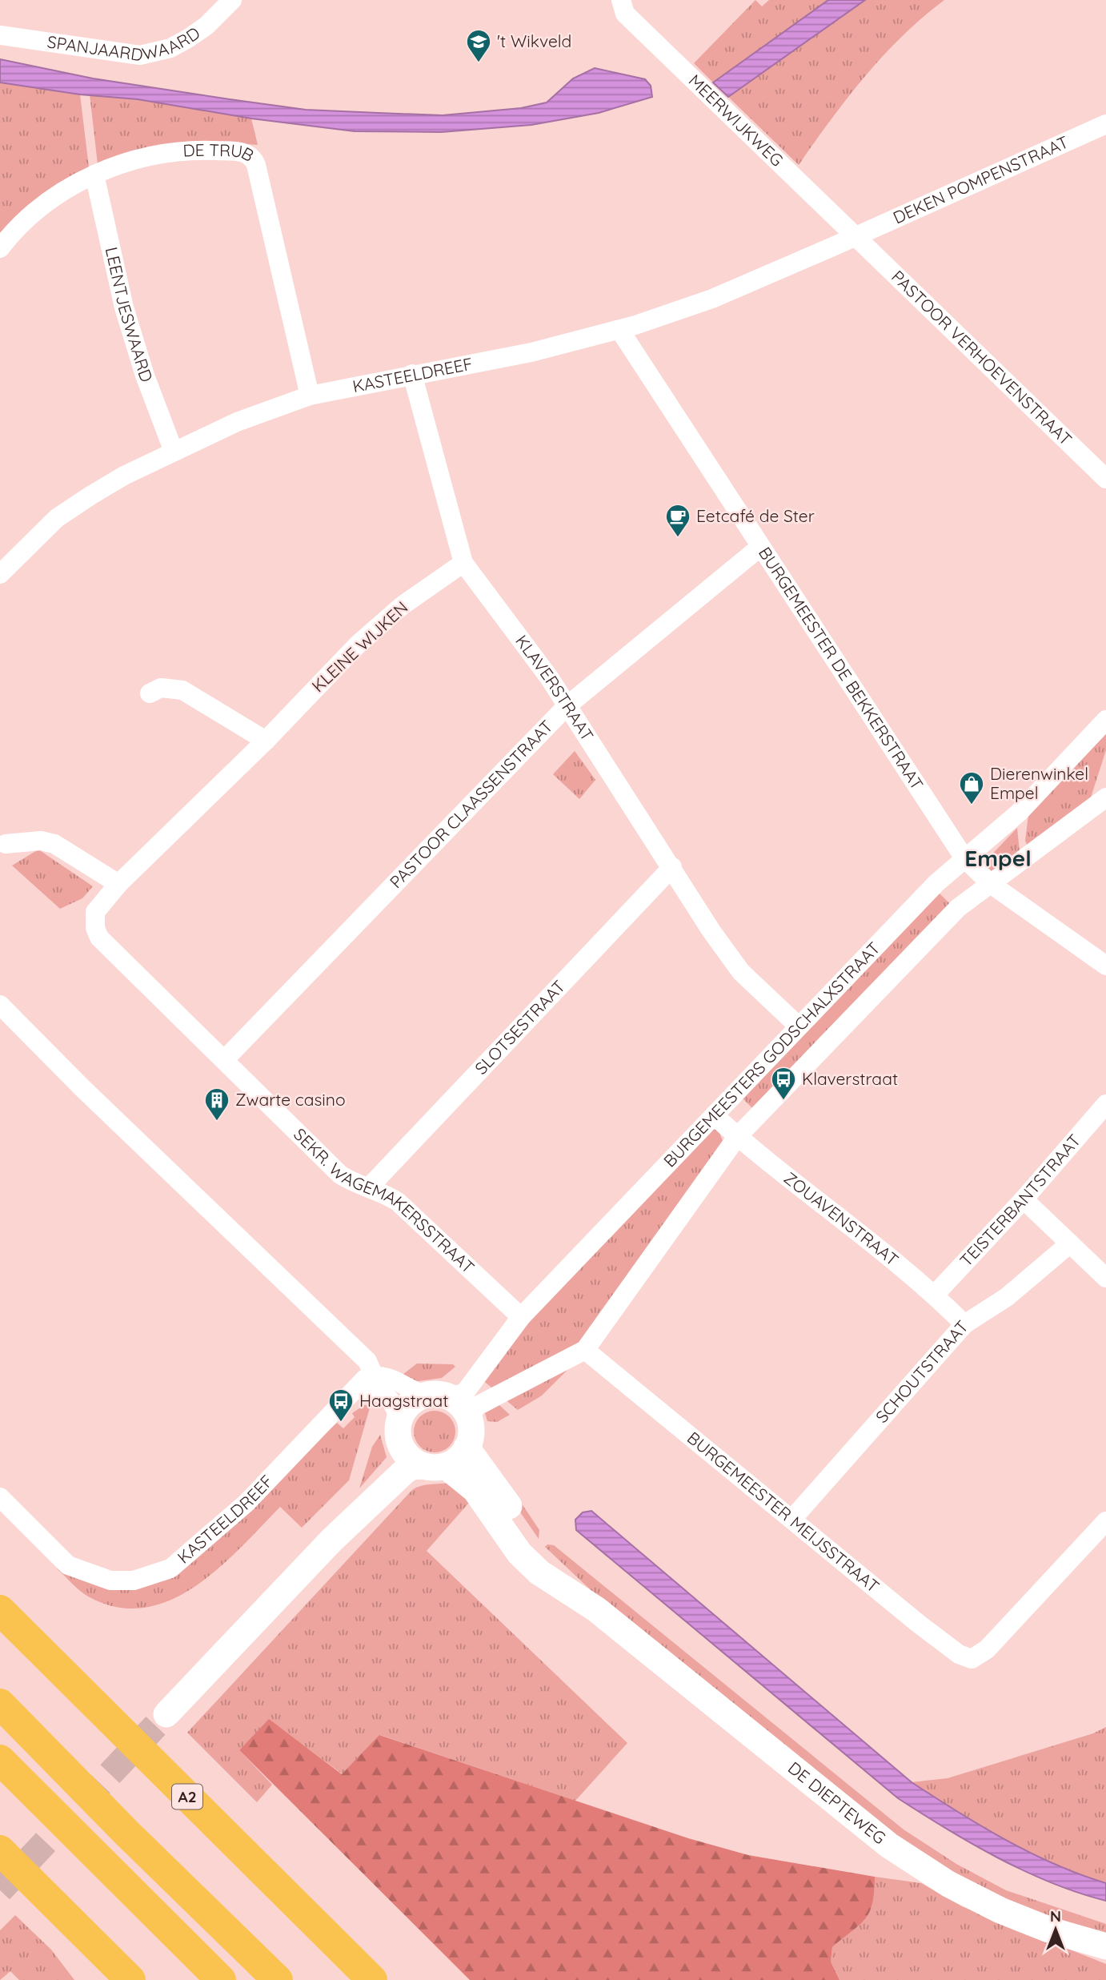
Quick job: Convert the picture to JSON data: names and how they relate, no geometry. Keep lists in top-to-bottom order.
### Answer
{
  "streets": {
    "highway": ["A2"],
    "street": [
      "SPANJAARDWAARD",
      "MEERWIJKWEG",
      "DE TRUB",
      "DEKEN POMPENSTRAAT",
      "LEENTJESWAARD",
      "PASTOOR VERHOEVENSTRAAT",
      "KASTEELDREEF",
      "KLEINE WIJKEN",
      "BURGEMEESTER DE BEKKERSTRAAT",
      "KLAVERSTRAAT",
      "PASTOOR CLAASSENSTRAAT",
      "SLOTSESTRAAT",
      "BURGEMEESTERS GODSCHALXSTRAAT",
      "TEISTERBANTSTRAAT",
      "SEKR. WAGEMAKERSSTRAAT",
      "ZOUAVENSTRAAT",
      "SCHOUTSTRAAT",
      "BURGEMEESTER MEIJSSTRAAT",
      "DE DIEPTEWEG"
    ]
  },
  "crossings": [
    ["MEERWIJKWEG", "DEKEN POMPENSTRAAT"],
    ["MEERWIJKWEG", "PASTOOR VERHOEVENSTRAAT"],
    ["MEERWIJKWEG", "KASTEELDREEF"],
    ["DE TRUB", "LEENTJESWAARD"],
    ["DE TRUB", "KASTEELDREEF"],
    ["DEKEN POMPENSTRAAT", "PASTOOR VERHOEVENSTRAAT"],
    ["DEKEN POMPENSTRAAT", "KASTEELDREEF"],
    ["LEENTJESWAARD", "KASTEELDREEF"],
    ["PASTOOR VERHOEVENSTRAAT", "KASTEELDREEF"],
    ["KASTEELDREEF", "BURGEMEESTER DE BEKKERSTRAAT"],
    ["KASTEELDREEF", "KLAVERSTRAAT"],
    ["KASTEELDREEF", "BURGEMEESTERS GODSCHALXSTRAAT"],
    ["KASTEELDREEF", "DE DIEPTEWEG"],
    ["KLEINE WIJKEN", "KLAVERSTRAAT"],
    ["KLEINE WIJKEN", "SEKR. WAGEMAKERSSTRAAT"],
    ["BURGEMEESTER DE BEKKERSTRAAT", "PASTOOR CLAASSENSTRAAT"],
    ["BURGEMEESTER DE BEKKERSTRAAT", "BURGEMEESTERS GODSCHALXSTRAAT"],
    ["KLAVERSTRAAT", "PASTOOR CLAASSENSTRAAT"],
    ["KLAVERSTRAAT", "SLOTSESTRAAT"],
    ["KLAVERSTRAAT", "BURGEMEESTERS GODSCHALXSTRAAT"],
    ["PASTOOR CLAASSENSTRAAT", "SEKR. WAGEMAKERSSTRAAT"],
    ["SLOTSESTRAAT", "SEKR. WAGEMAKERSSTRAAT"],
    ["BURGEMEESTERS GODSCHALXSTRAAT", "SEKR. WAGEMAKERSSTRAAT"],
    ["BURGEMEESTERS GODSCHALXSTRAAT", "ZOUAVENSTRAAT"],
    ["BURGEMEESTERS GODSCHALXSTRAAT", "BURGEMEESTER MEIJSSTRAAT"],
    ["BURGEMEESTERS GODSCHALXSTRAAT", "DE DIEPTEWEG"],
    ["TEISTERBANTSTRAAT", "ZOUAVENSTRAAT"],
    ["ZOUAVENSTRAAT", "SCHOUTSTRAAT"],
    ["SCHOUTSTRAAT", "BURGEMEESTER MEIJSSTRAAT"]
  ],
  "districts": ["Empel"],
  "places": {
    "school or university": ["'t Wikveld"],
    "cafe": ["Eetcafé de Ster"],
    "shop": ["Dierenwinkel Empel"],
    "bus stop": ["Klaverstraat", "Haagstraat"],
    "building": ["Zwarte casino"]
  },
  "north": "top"
}
